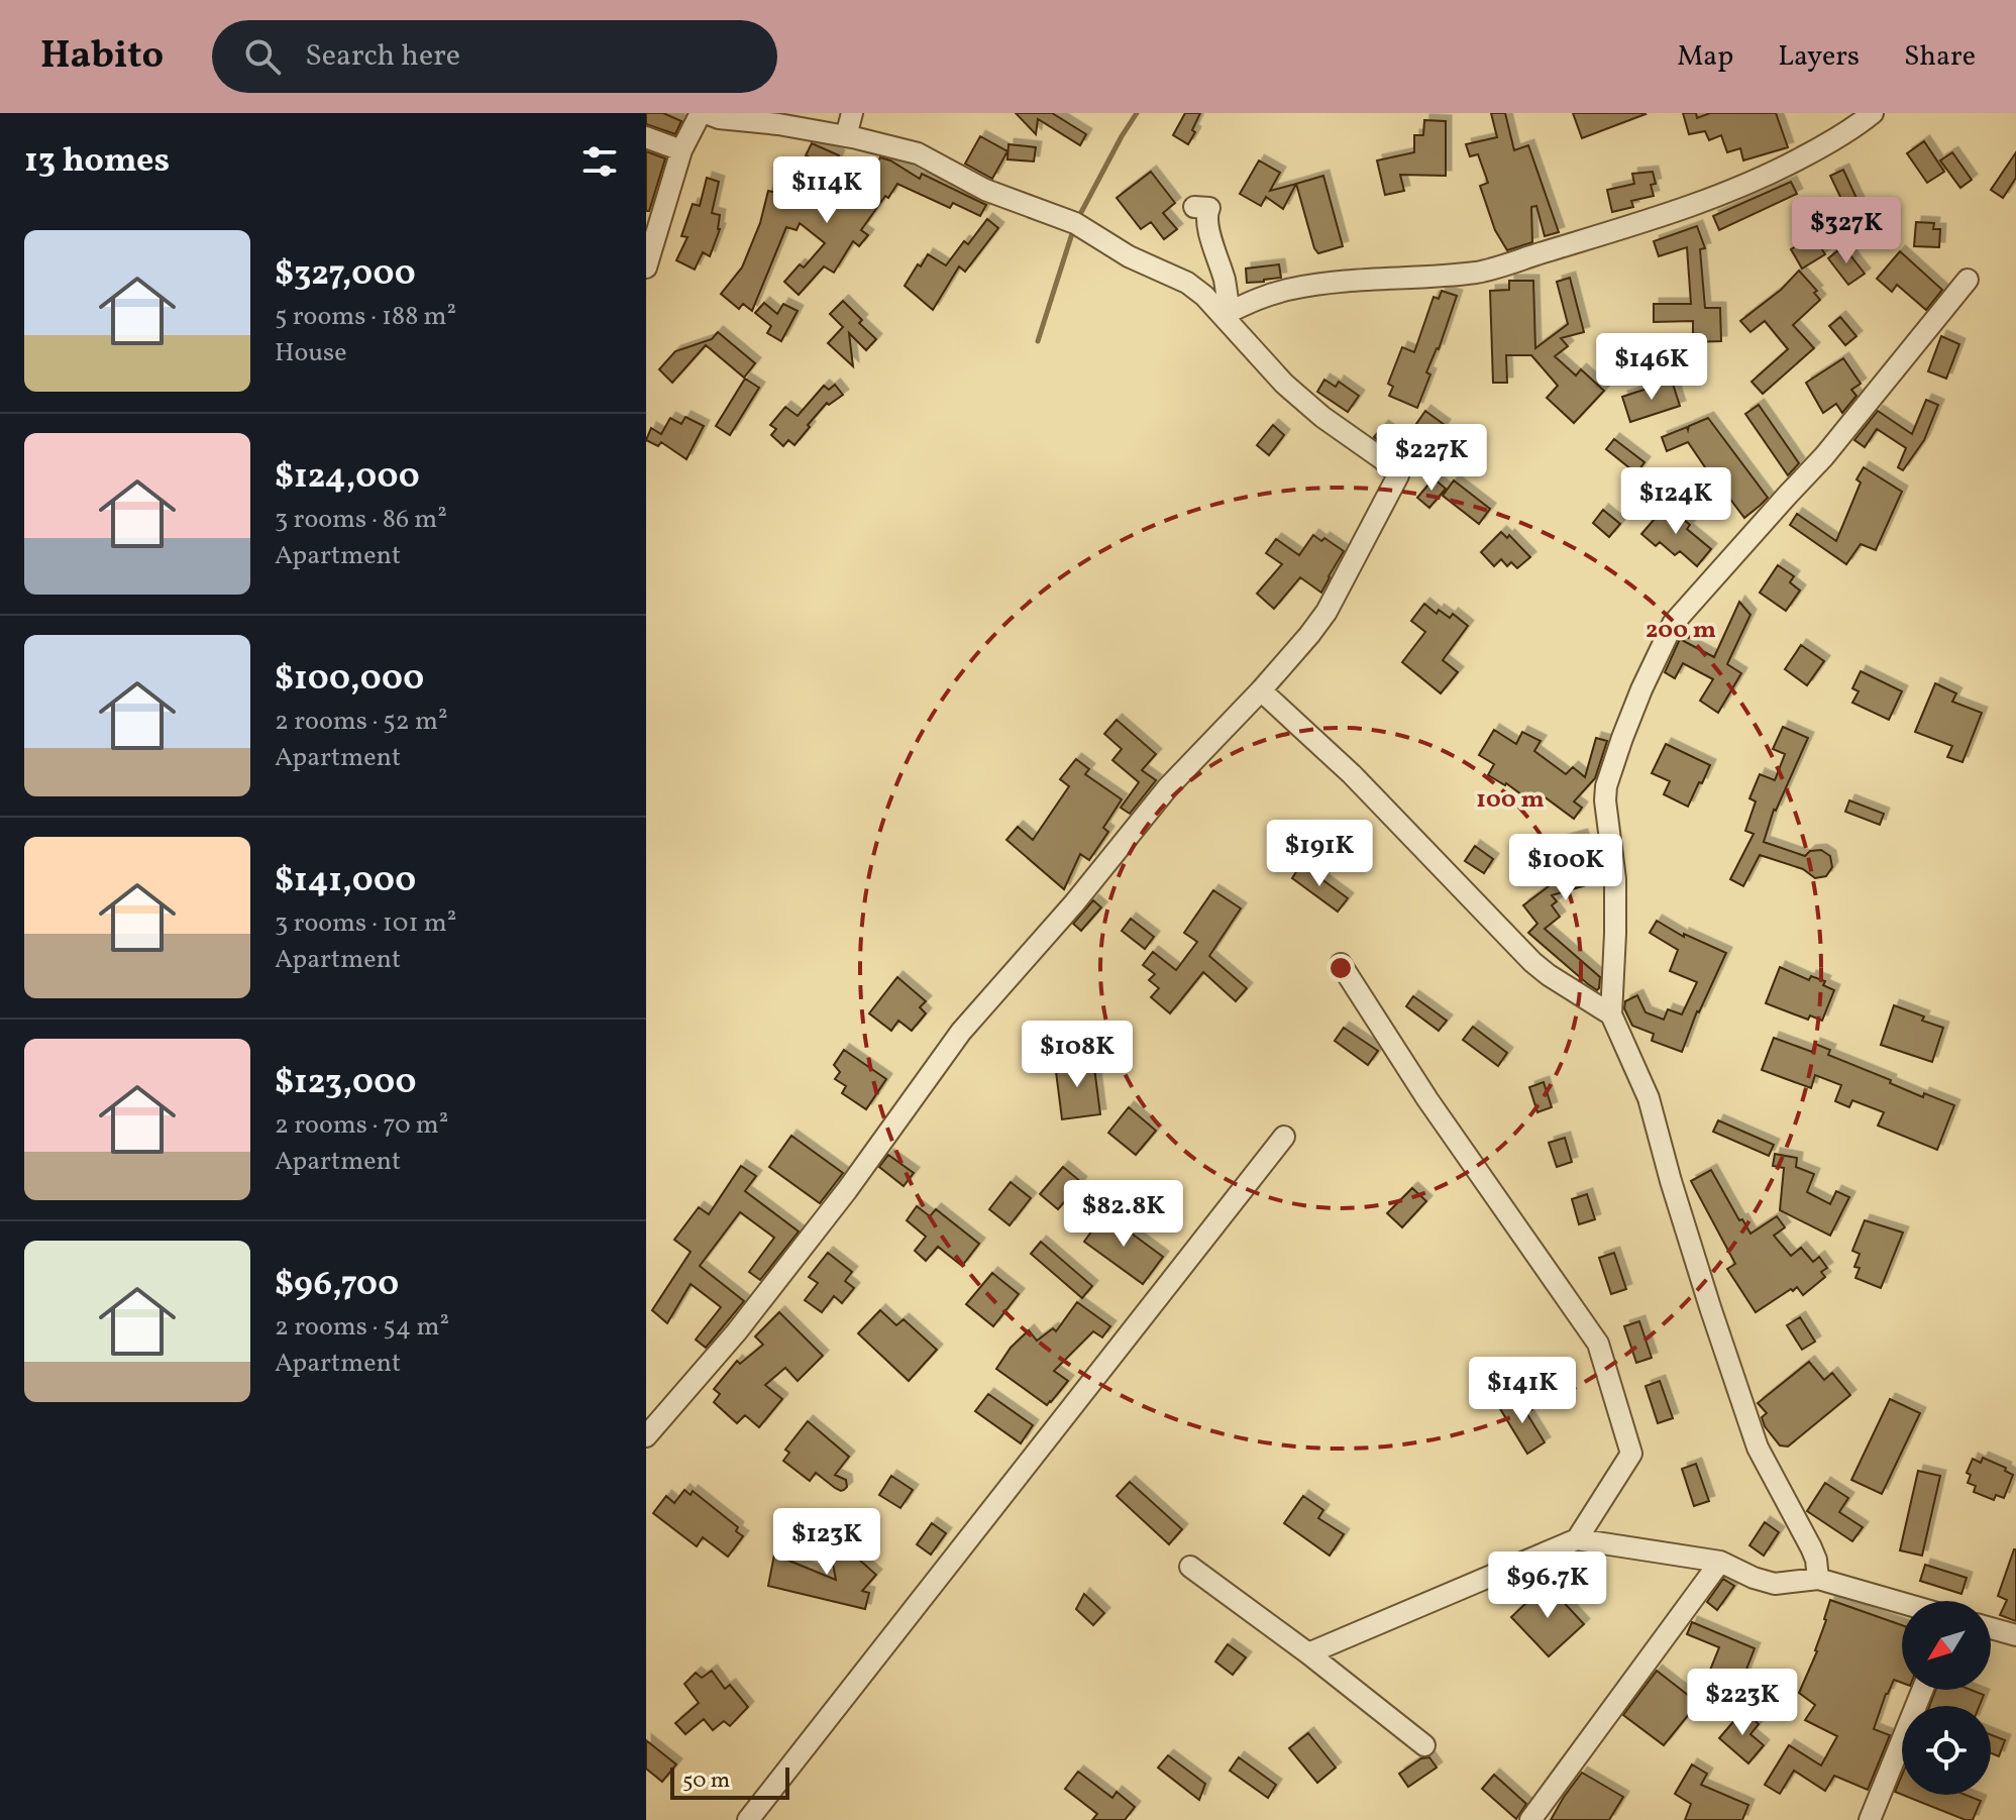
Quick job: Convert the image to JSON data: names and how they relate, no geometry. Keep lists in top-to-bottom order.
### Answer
{
  "scale_bar": "50 m",
  "north": "bottom left",
  "page": {
    "header": "Habito",
    "search": "Search here",
    "nav": ["Map", "Layers", "Share"],
    "heading": "13 homes",
    "price": [
      "$114K",
      "$327K",
      "$146K",
      "$227K",
      "$124K",
      "$191K",
      "$100K",
      "$108K",
      "$82.8K",
      "$141K",
      "$123K",
      "$96.7K",
      "$223K"
    ],
    "list": [
      {
        "name": "$327,000",
        "note": "5 rooms · 188 m² · House"
      },
      {
        "name": "$124,000",
        "note": "3 rooms · 86 m² · Apartment"
      },
      {
        "name": "$100,000",
        "note": "2 rooms · 52 m² · Apartment"
      },
      {
        "name": "$141,000",
        "note": "3 rooms · 101 m² · Apartment"
      },
      {
        "name": "$123,000",
        "note": "2 rooms · 70 m² · Apartment"
      },
      {
        "name": "$96,700",
        "note": "2 rooms · 54 m² · Apartment"
      }
    ],
    "scale": "50 m"
  },
  "rings": ["200 m", "100 m"]
}
